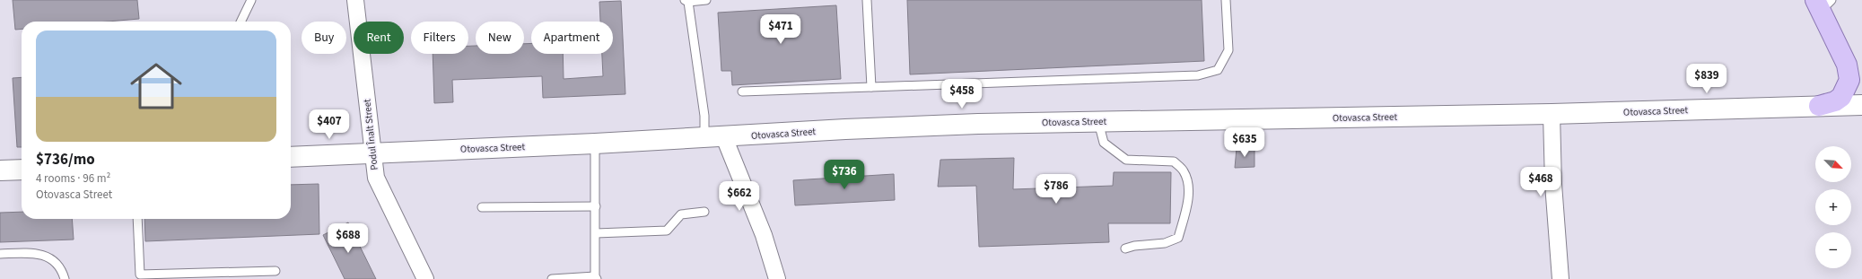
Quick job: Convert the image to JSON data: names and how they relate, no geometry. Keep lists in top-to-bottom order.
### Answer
{
  "streets": {
    "street": ["Otovasca Street", "Podul Înalt Street"]
  },
  "crossings": [
    ["Otovasca Street", "Podul Înalt Street"]
  ],
  "north": "bottom right",
  "page": {
    "price": [
      "$471",
      "$839",
      "$458",
      "$407",
      "$635",
      "$736",
      "$468",
      "$786",
      "$662",
      "$688"
    ],
    "chip": [
      "Buy",
      "Rent",
      "Filters",
      "New",
      "Apartment"
    ],
    "list": [
      {
        "name": "$736/mo",
        "note": "4 rooms · 96 m² · Otovasca Street"
      }
    ],
    "map_buttons": ["+", "−"]
  }
}
